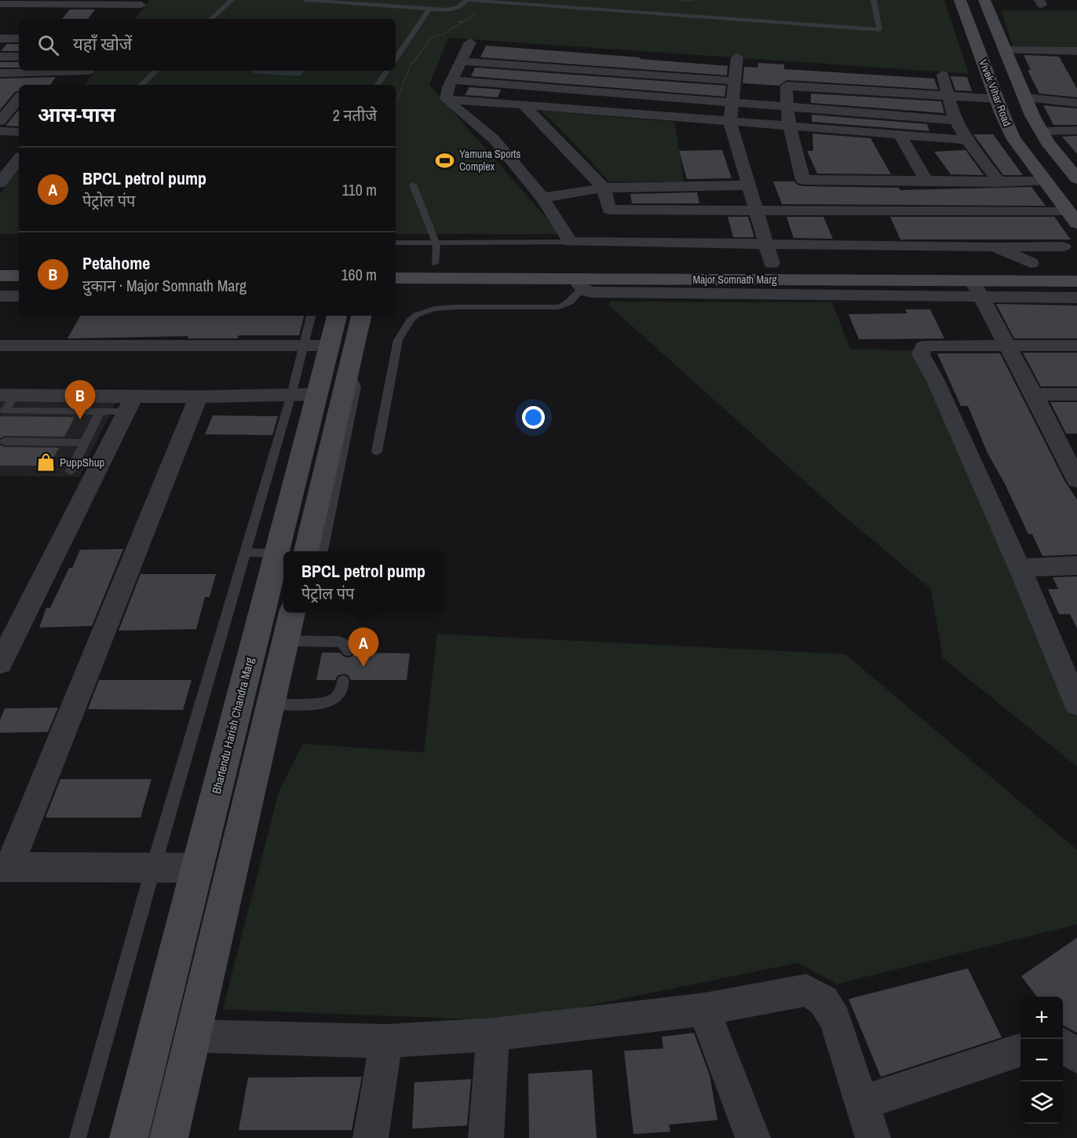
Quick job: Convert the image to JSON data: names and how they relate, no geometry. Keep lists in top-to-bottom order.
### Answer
{
  "streets": {
    "main road": ["Vivek Vihar Road", "Major Somnath Marg", "Bhartendu Harish Chandra Marg"]
  },
  "places": {
    "sports": ["Yamuna Sports Complex"],
    "shop": ["PuppShup"]
  },
  "page": {
    "search": "यहाँ खोजें",
    "heading": ["आस-पास", "2 नतीजे"],
    "list": [
      {
        "mark": "A",
        "name": "BPCL petrol pump",
        "note": "पेट्रोल पंप",
        "value": "110 m"
      },
      {
        "mark": "B",
        "name": "Petahome",
        "note": "दुकान · Major Somnath Marg",
        "value": "160 m"
      }
    ],
    "pins": ["B", "A"],
    "popup": ["BPCL petrol pump", "पेट्रोल पंप"],
    "map_buttons": ["+", "−"]
  }
}
